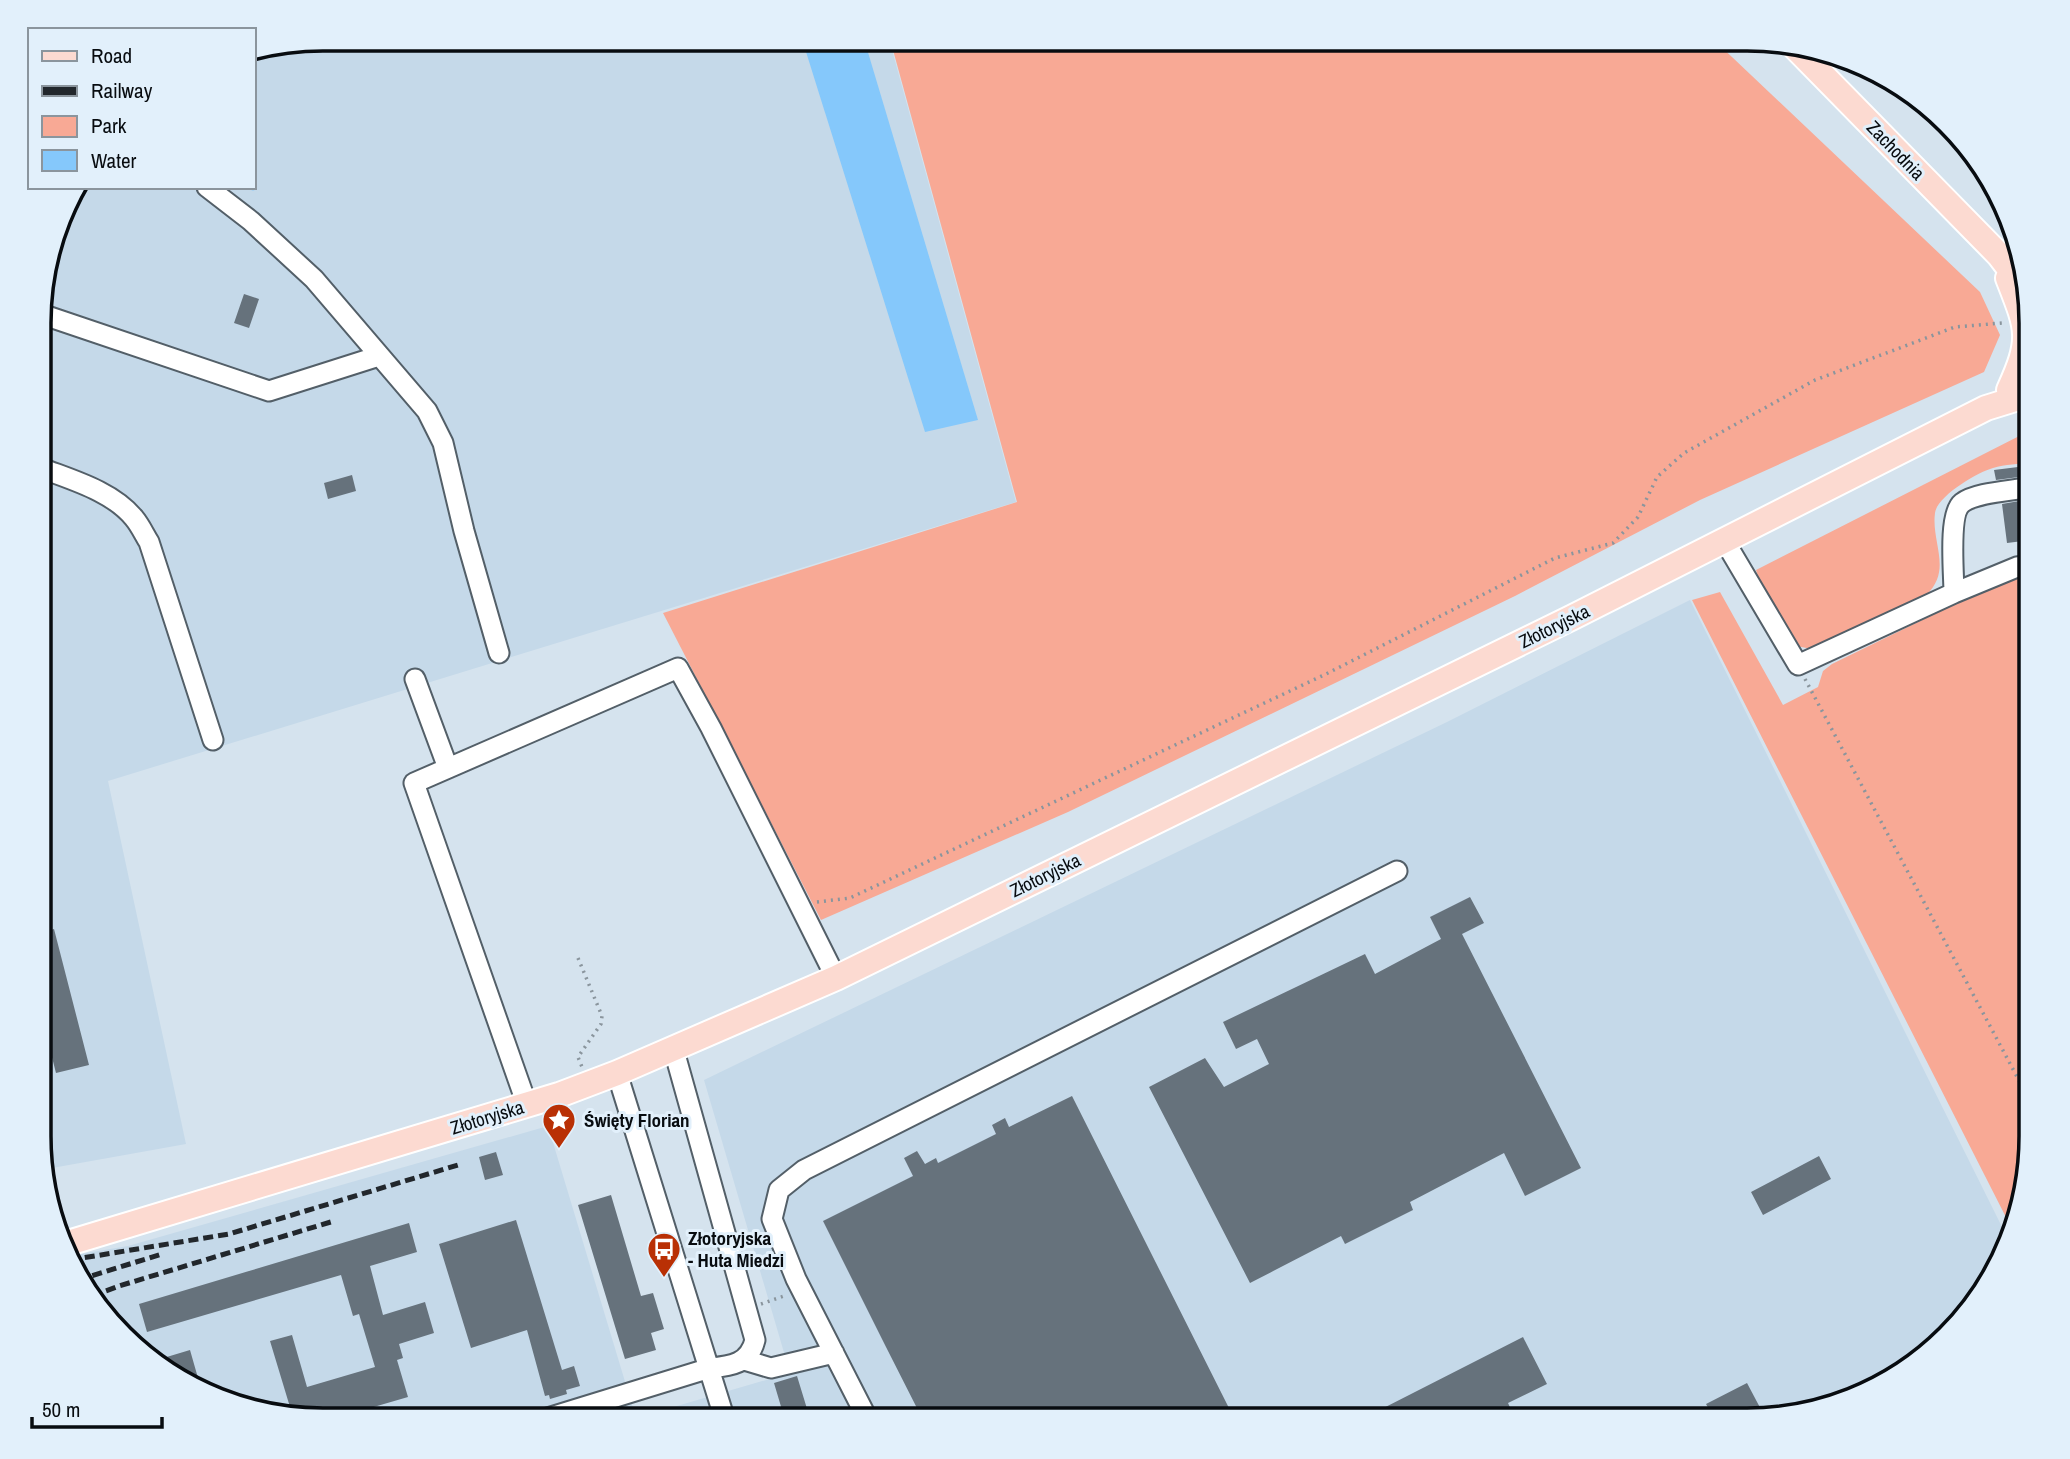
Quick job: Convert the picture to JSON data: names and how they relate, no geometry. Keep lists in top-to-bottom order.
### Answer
{
  "streets": {
    "main road": ["Zachodnia", "Złotoryjska"]
  },
  "places": {
    "place": ["Święty Florian"],
    "bus stop": ["Złotoryjska - Huta Miedzi"]
  },
  "legend": [
    "Road",
    "Railway",
    "Park",
    "Water"
  ],
  "scale_bar": "50 m"
}
